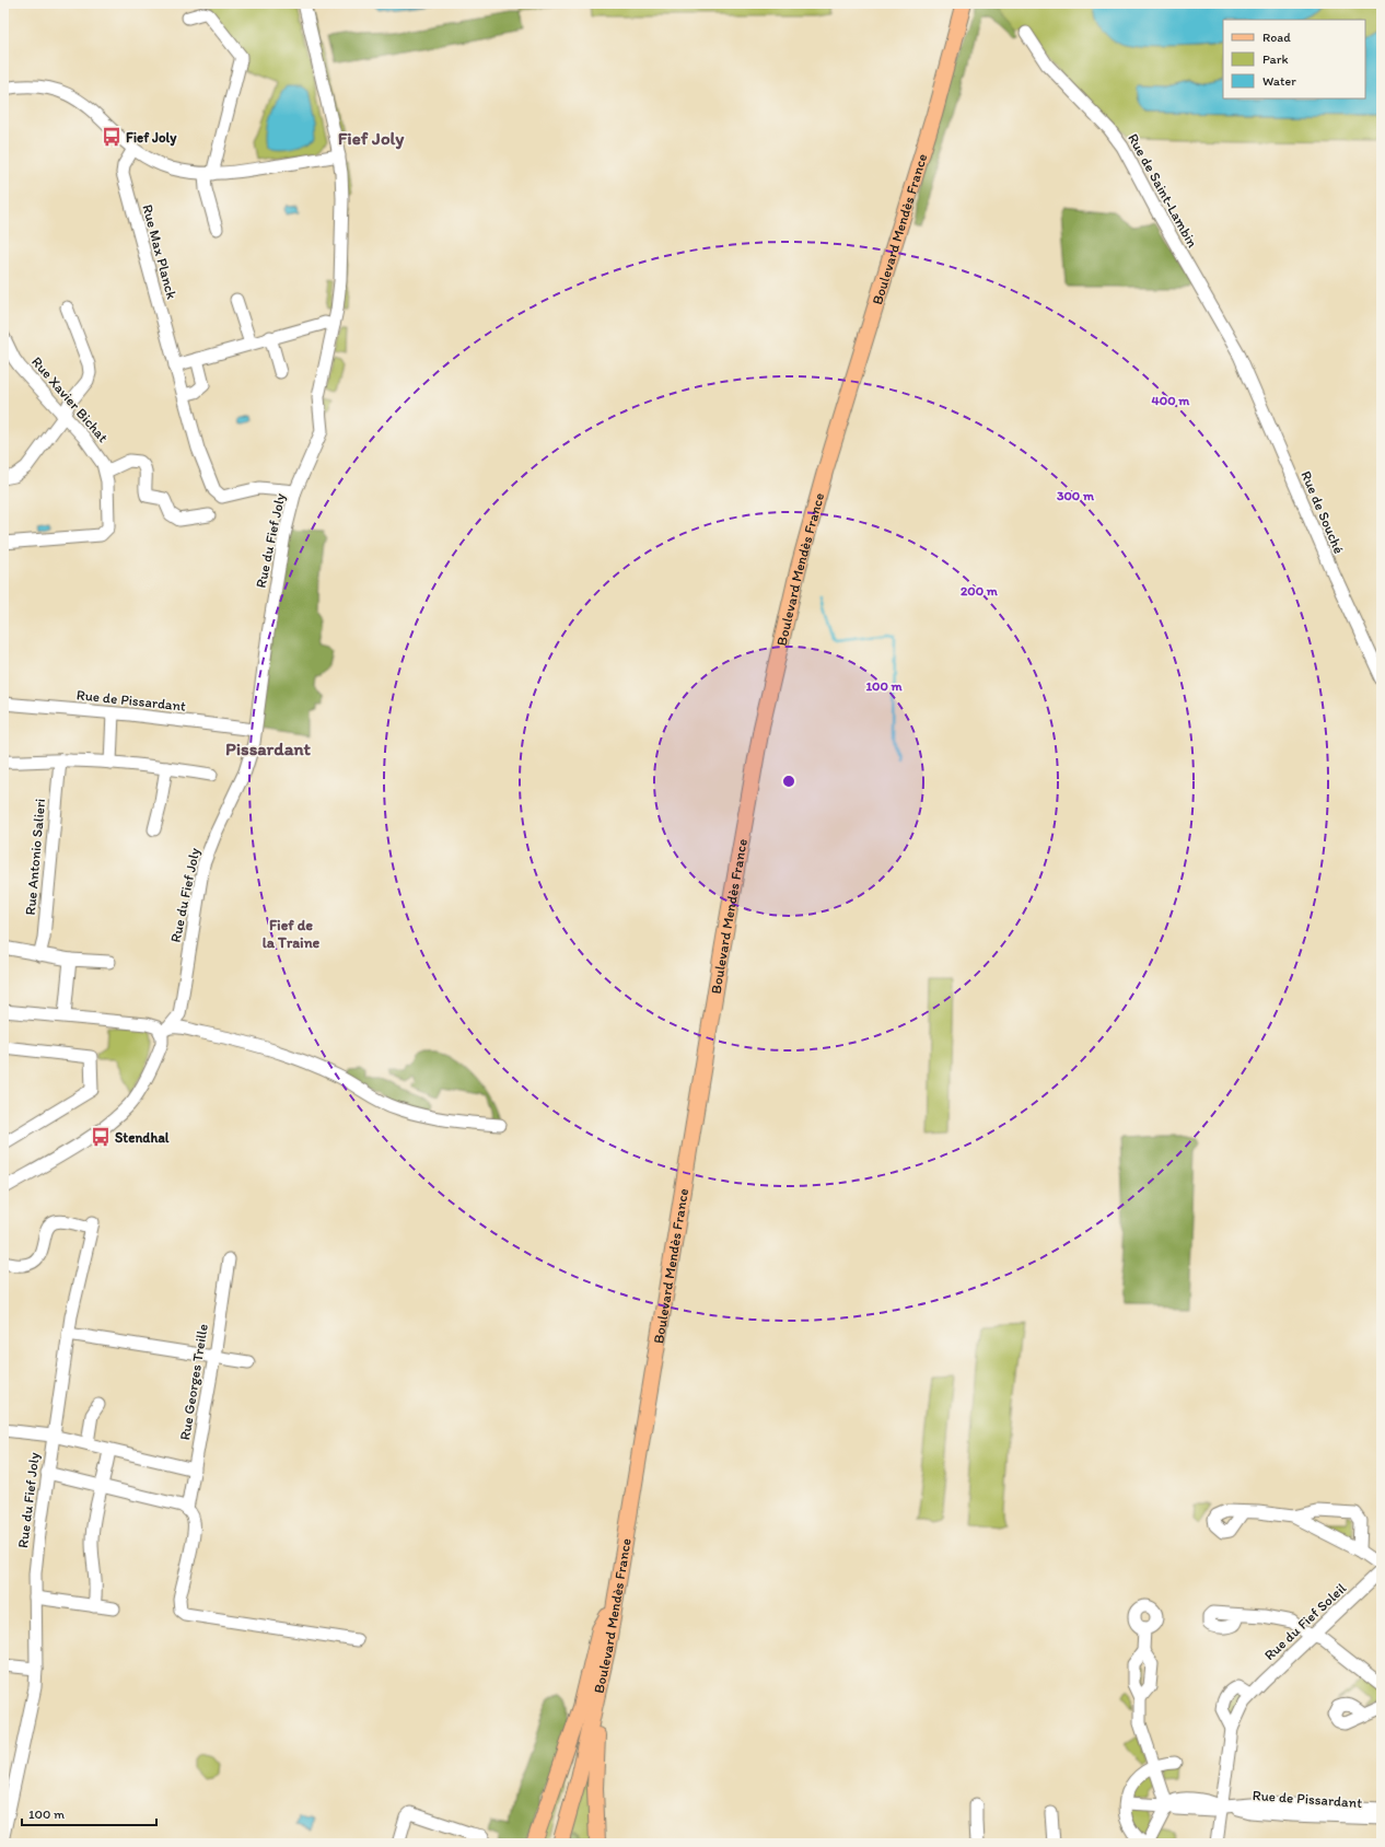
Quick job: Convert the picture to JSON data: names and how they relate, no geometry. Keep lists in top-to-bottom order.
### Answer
{
  "streets": {
    "main road": ["Boulevard Mendès France"],
    "street": [
      "Rue de Saint-Lambin",
      "Rue Max Planck",
      "Rue Xavier Bichat",
      "Rue de Souché",
      "Rue du Fief Joly",
      "Rue de Pissardant",
      "Rue Antonio Salieri",
      "Rue Georges Treille",
      "Rue du Fief Soleil"
    ]
  },
  "crossings": [
    ["Rue de Saint-Lambin", "Rue de Souché"],
    ["Rue Max Planck", "Rue du Fief Joly"],
    ["Rue du Fief Joly", "Rue de Pissardant"],
    ["Rue de Pissardant", "Rue du Fief Soleil"]
  ],
  "districts": ["Fief Joly", "Pissardant", "Fief de la Traine"],
  "places": {
    "bus stop": ["Fief Joly", "Stendhal"]
  },
  "legend": ["Road", "Park", "Water"],
  "scale_bar": "100 m",
  "rings": [
    "400 m",
    "300 m",
    "200 m",
    "100 m"
  ]
}
